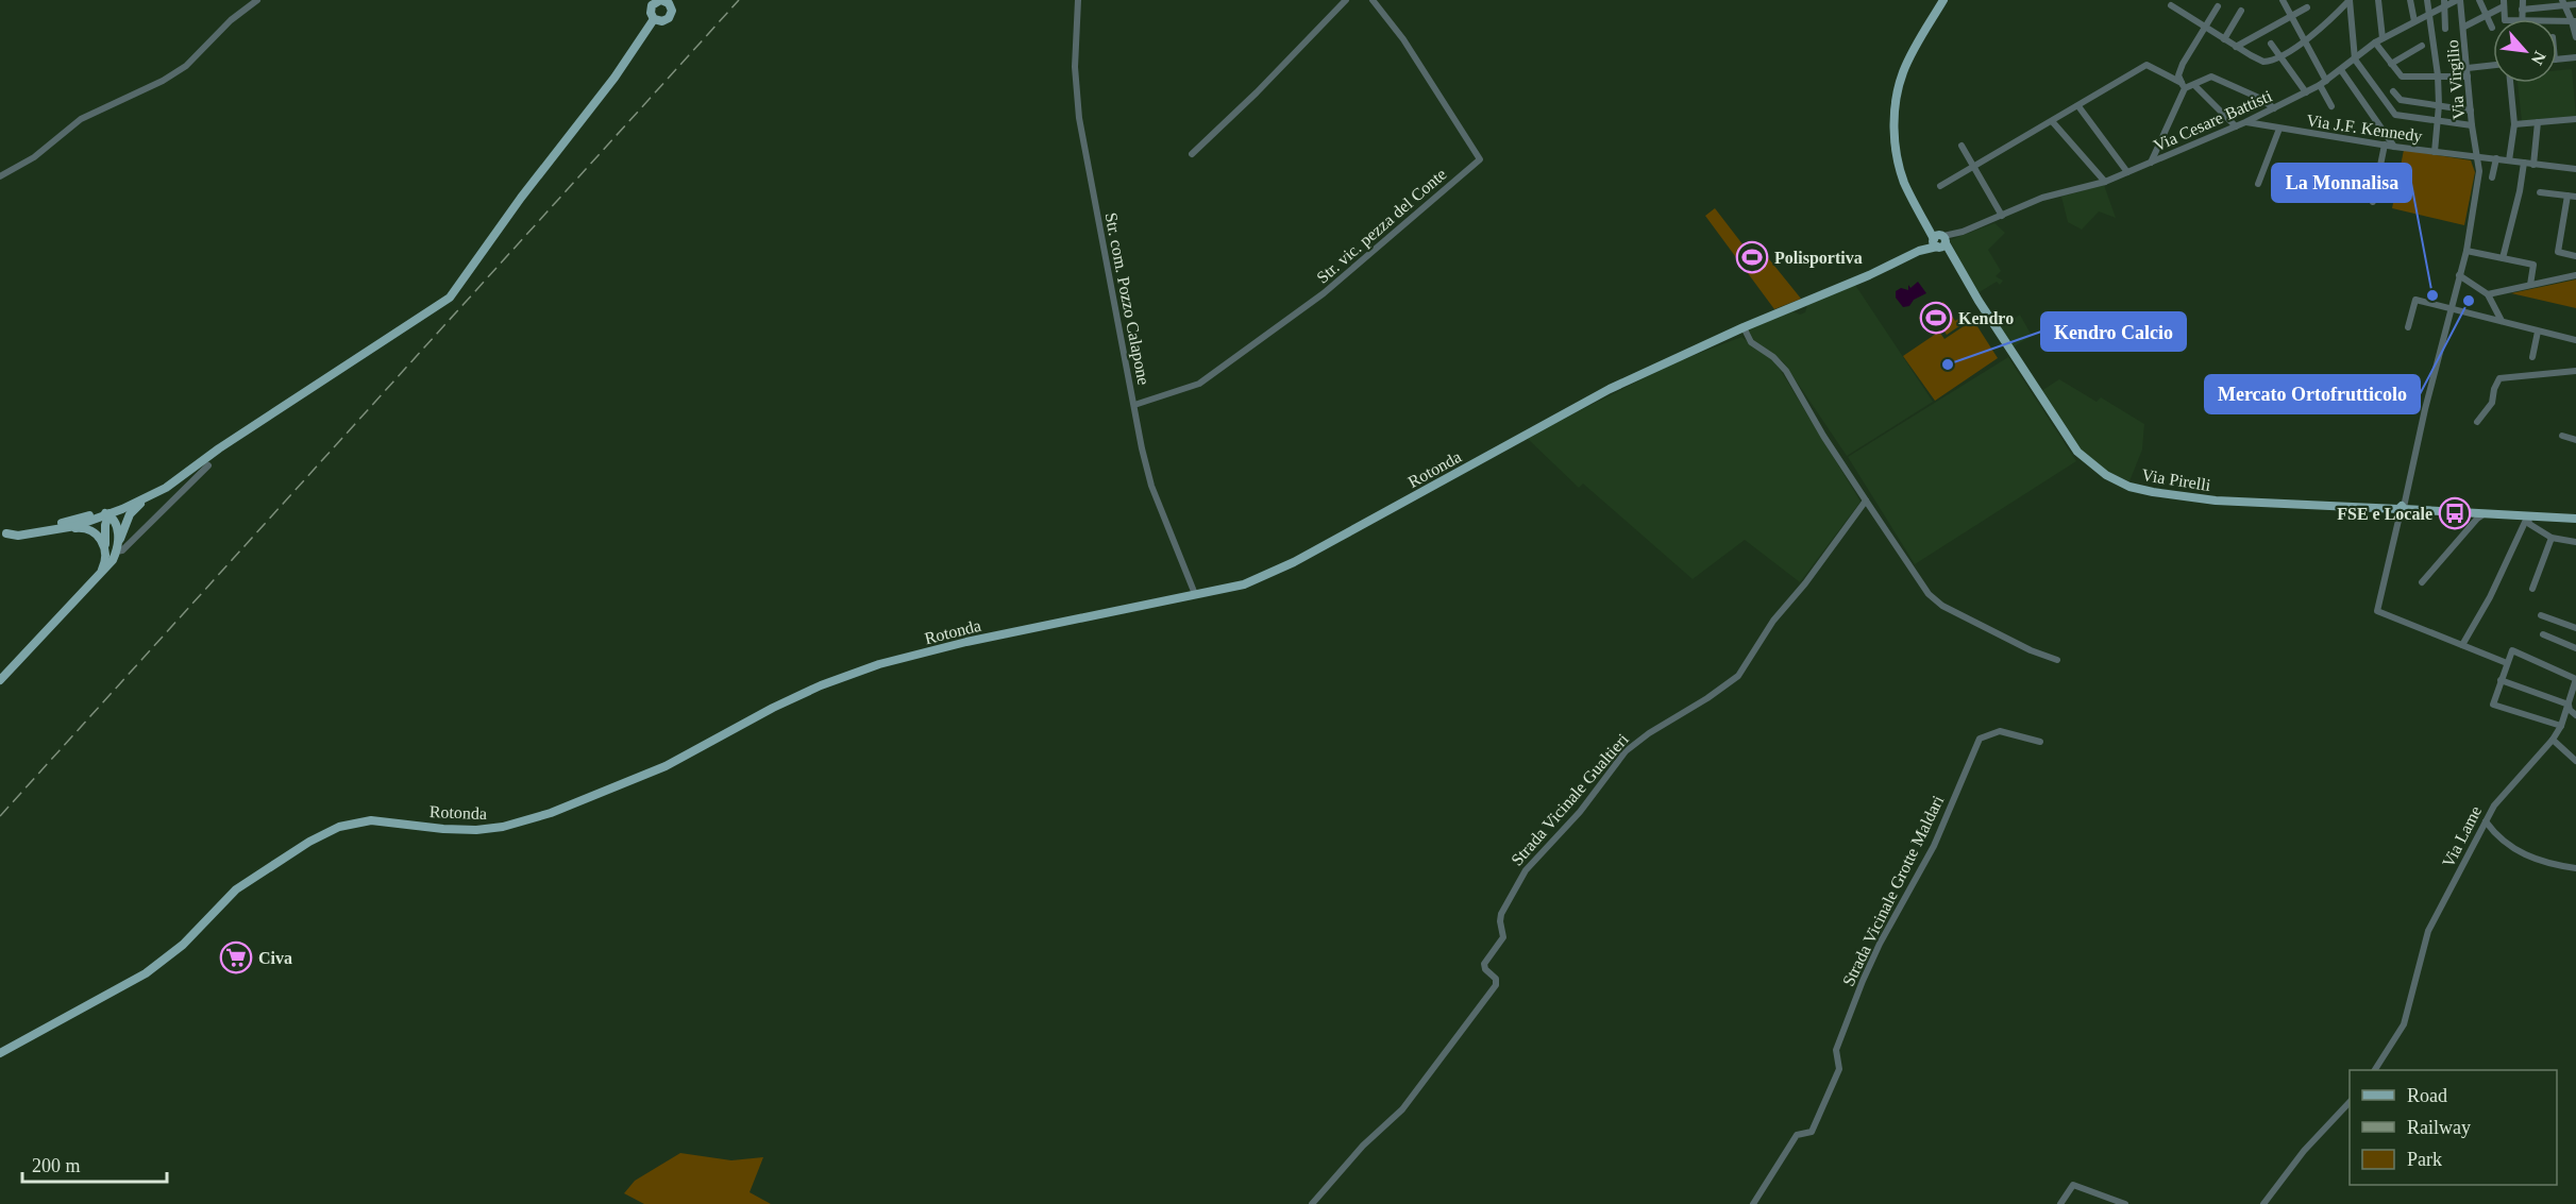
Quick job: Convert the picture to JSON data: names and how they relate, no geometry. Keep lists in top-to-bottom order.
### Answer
{
  "streets": {
    "main road": ["Rotonda", "Via Pirelli"],
    "street": [
      "Via Virgilio",
      "Via Cesare Battisti",
      "Via J.F. Kennedy",
      "Str. vic. pezza del Conte",
      "Str. com. Pozzo Calapone",
      "Strada Vicinale Gualtieri",
      "Via Lame",
      "Strada Vicinale Grotte Maldari"
    ]
  },
  "crossings": [
    ["Via Virgilio", "Via Cesare Battisti"],
    ["Via Virgilio", "Via J.F. Kennedy"],
    ["Via Virgilio", "Via Pirelli"],
    ["Via Cesare Battisti", "Via J.F. Kennedy"],
    ["Via Cesare Battisti", "Rotonda"],
    ["Via Cesare Battisti", "Via Pirelli"],
    ["Str. vic. pezza del Conte", "Str. com. Pozzo Calapone"],
    ["Str. com. Pozzo Calapone", "Rotonda"],
    ["Rotonda", "Via Pirelli"]
  ],
  "places": {
    "sports": ["Polisportiva", "Kendro"],
    "other": ["La Monnalisa", "Mercato Ortofrutticolo", "Kendro Calcio"],
    "bus stop": ["FSE e Locale"],
    "supermarket": ["Civa"]
  },
  "legend": ["Road", "Railway", "Park"],
  "scale_bar": "200 m",
  "north": "bottom right"
}
